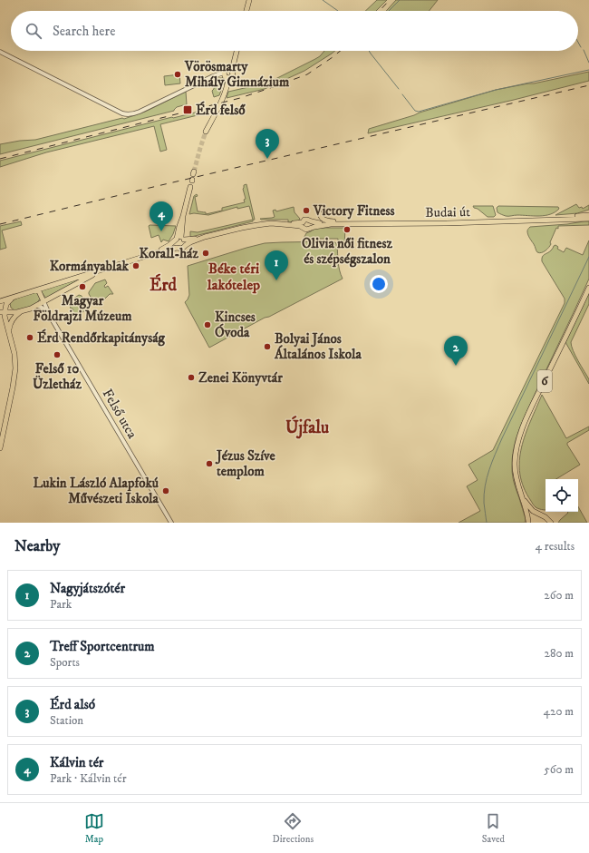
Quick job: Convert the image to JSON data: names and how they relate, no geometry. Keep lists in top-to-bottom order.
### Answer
{
  "streets": {
    "main road": ["Budai út", "6"],
    "street": ["Felső utca"]
  },
  "districts": ["Béke téri lakótelep", "Érd", "Újfalu"],
  "places": {
    "other": [
      "Vörösmarty Mihály Gimnázium",
      "Victory Fitness",
      "Olivia női fitnesz és szépségszalon",
      "Korall-ház",
      "Kormányablak",
      "Magyar Földrajzi Múzeum",
      "Kincses Óvoda",
      "Érd Rendőrkapitányság",
      "Bolyai János Általános Iskola",
      "Felső 10 Üzletház",
      "Zenei Könyvtár",
      "Jézus Szíve templom",
      "Lukin László Alapfokú Művészeti Iskola"
    ],
    "transit": ["Érd felső"]
  },
  "page": {
    "search": "Search here",
    "pins": [
      "3",
      "4",
      "1",
      "2"
    ],
    "heading": ["Nearby", "4 results"],
    "list": [
      {
        "mark": "1",
        "name": "Nagyjátszótér",
        "note": "Park",
        "value": "260 m"
      },
      {
        "mark": "2",
        "name": "Treff Sportcentrum",
        "note": "Sports",
        "value": "280 m"
      },
      {
        "mark": "3",
        "name": "Érd alsó",
        "note": "Station",
        "value": "420 m"
      },
      {
        "mark": "4",
        "name": "Kálvin tér",
        "note": "Park · Kálvin tér",
        "value": "560 m"
      }
    ],
    "nav": ["Map", "Directions", "Saved"]
  }
}
